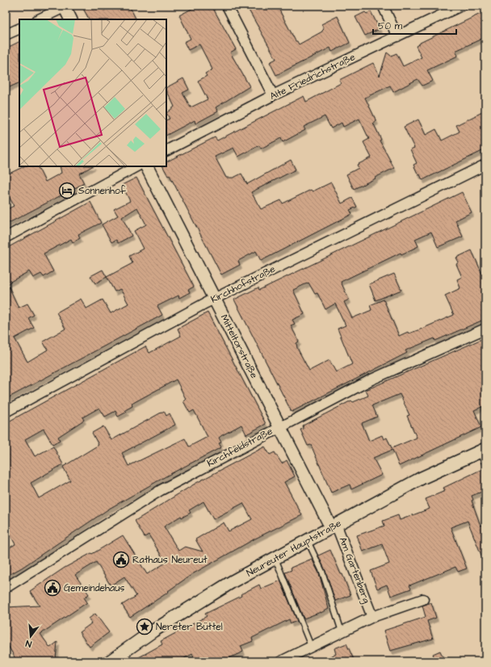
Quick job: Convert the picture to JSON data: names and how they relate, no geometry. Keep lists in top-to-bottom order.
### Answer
{
  "streets": {
    "street": [
      "Alte Friedrichstraße",
      "Kirchhofstraße",
      "Mitteltorstraße",
      "Kirchfeldstraße",
      "Neureuter Hauptstraße",
      "Am Gartenberg"
    ]
  },
  "crossings": [
    ["Kirchhofstraße", "Mitteltorstraße"],
    ["Mitteltorstraße", "Kirchfeldstraße"],
    ["Mitteltorstraße", "Neureuter Hauptstraße"],
    ["Mitteltorstraße", "Am Gartenberg"],
    ["Neureuter Hauptstraße", "Am Gartenberg"]
  ],
  "places": {
    "hotel": ["Sonnenhof"],
    "public building": ["Rathaus Neureut", "Gemeindehaus"],
    "place": ["Nereter Büttel"]
  },
  "scale_bar": "50 m",
  "north": "bottom"
}
